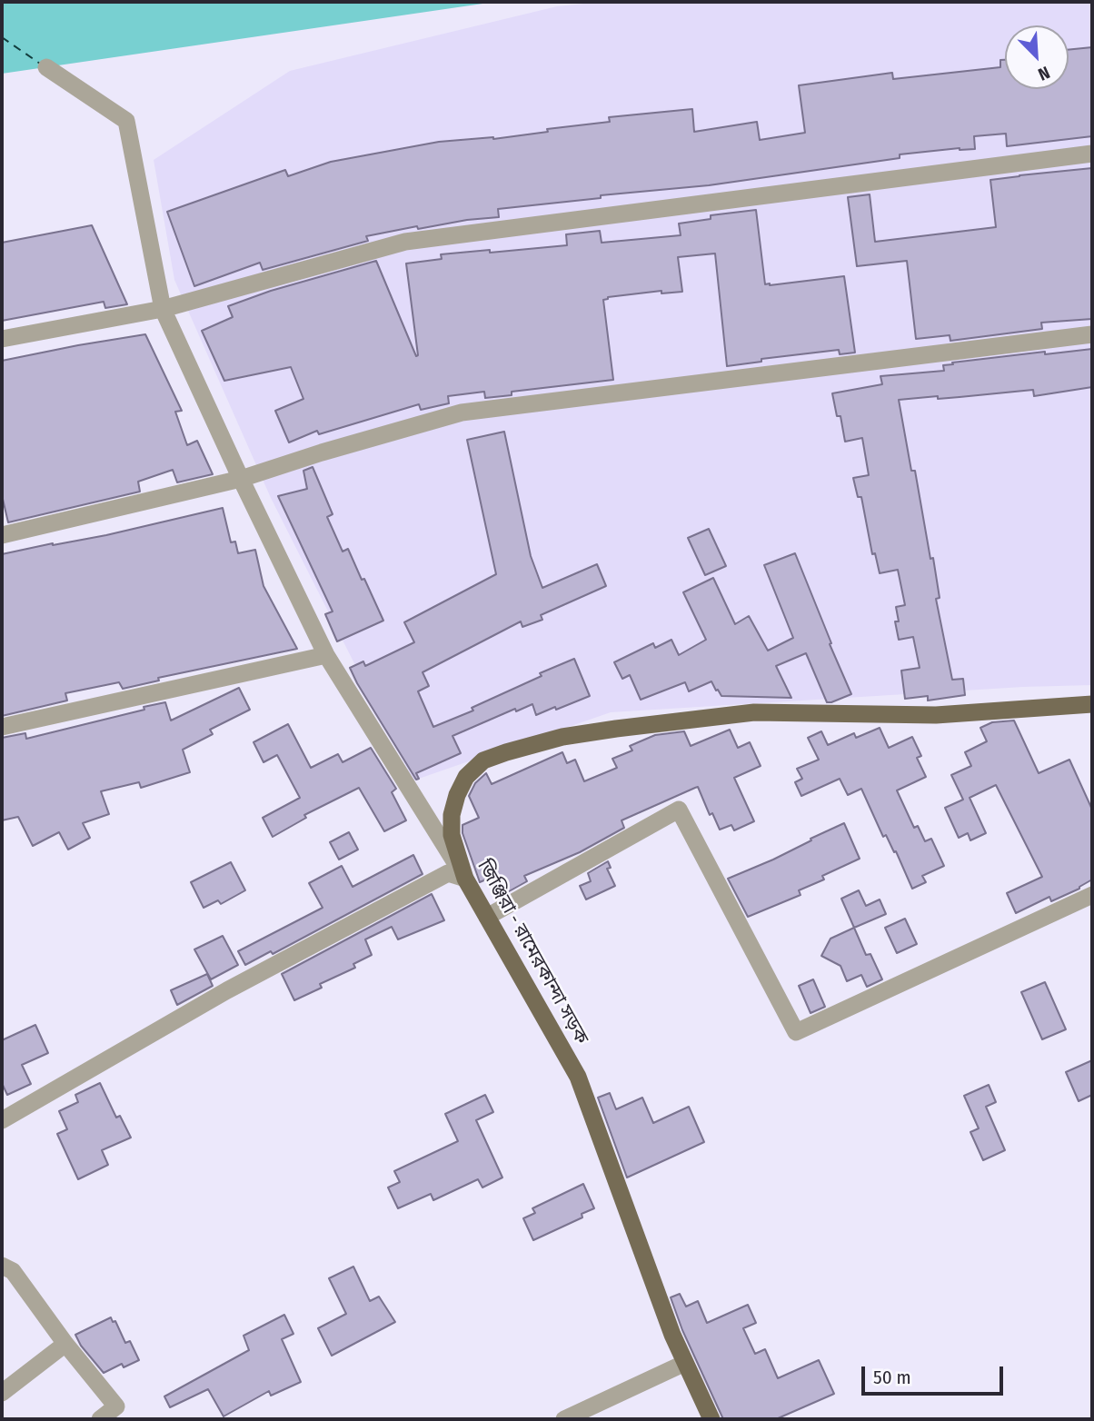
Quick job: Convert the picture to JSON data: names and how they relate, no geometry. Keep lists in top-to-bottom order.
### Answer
{
  "streets": {
    "main road": ["জিঞ্জিরা - রামেরকান্দা সড়ক"]
  },
  "scale_bar": "50 m",
  "north": "bottom right"
}
